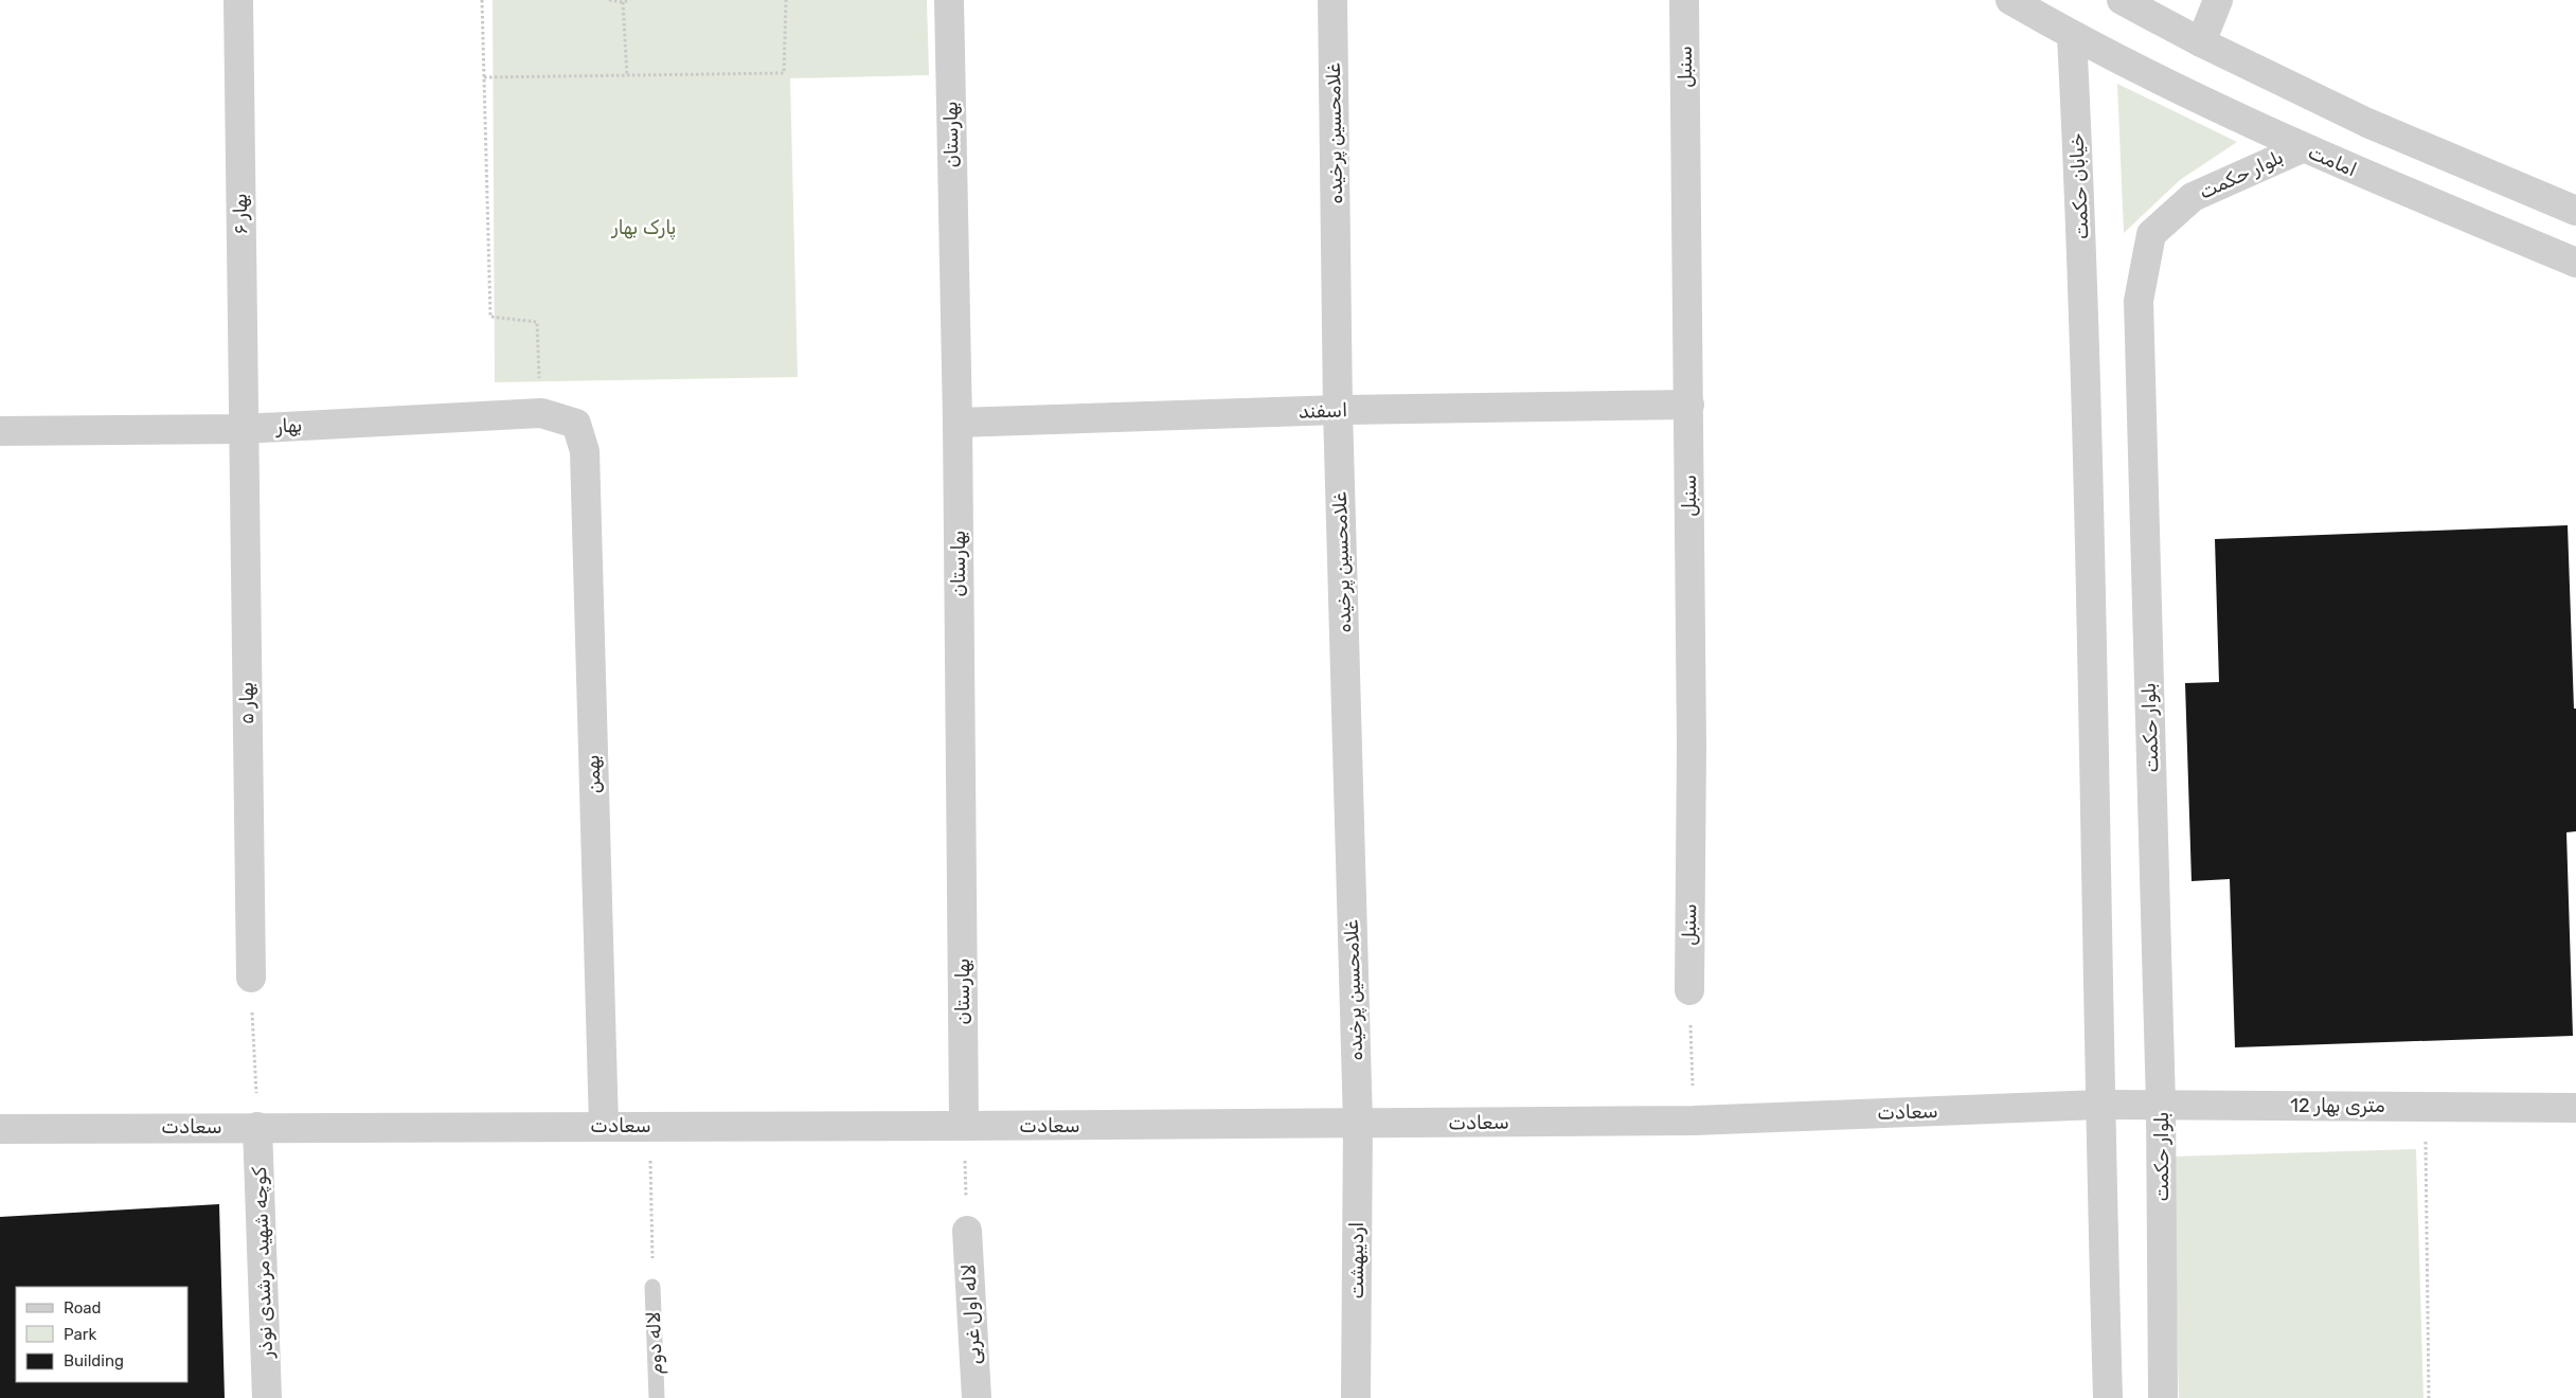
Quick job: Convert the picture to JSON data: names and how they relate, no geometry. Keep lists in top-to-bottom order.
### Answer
{
  "streets": {
    "street": [
      "سنبل",
      "غلامحسین پرخیده",
      "بهارستان",
      "امامت",
      "بلوار حکمت",
      "خیابان حکمت",
      "بهار ۶",
      "اسفند",
      "بهار",
      "بهار ۵",
      "بهمن",
      "12 متری بهار",
      "سعادت",
      "اردیبهشت",
      "کوچه شهید مرشدی نوذر",
      "لاله اول غربی"
    ],
    "lane": ["لاله دوم"]
  },
  "crossings": [
    ["سنبل", "اسفند"],
    ["غلامحسین پرخیده", "اسفند"],
    ["غلامحسین پرخیده", "سعادت"],
    ["غلامحسین پرخیده", "اردیبهشت"],
    ["بهارستان", "اسفند"],
    ["بهارستان", "سعادت"],
    ["امامت", "بلوار حکمت"],
    ["امامت", "خیابان حکمت"],
    ["بلوار حکمت", "12 متری بهار"],
    ["خیابان حکمت", "12 متری بهار"],
    ["خیابان حکمت", "سعادت"],
    ["بهار ۶", "بهار"],
    ["بهار ۶", "بهار ۵"],
    ["بهار", "بهار ۵"],
    ["بهار", "بهمن"],
    ["بهمن", "سعادت"],
    ["12 متری بهار", "سعادت"],
    ["سعادت", "اردیبهشت"],
    ["سعادت", "کوچه شهید مرشدی نوذر"]
  ],
  "parks": ["پارک بهار"],
  "legend": ["Road", "Park", "Building"]
}
